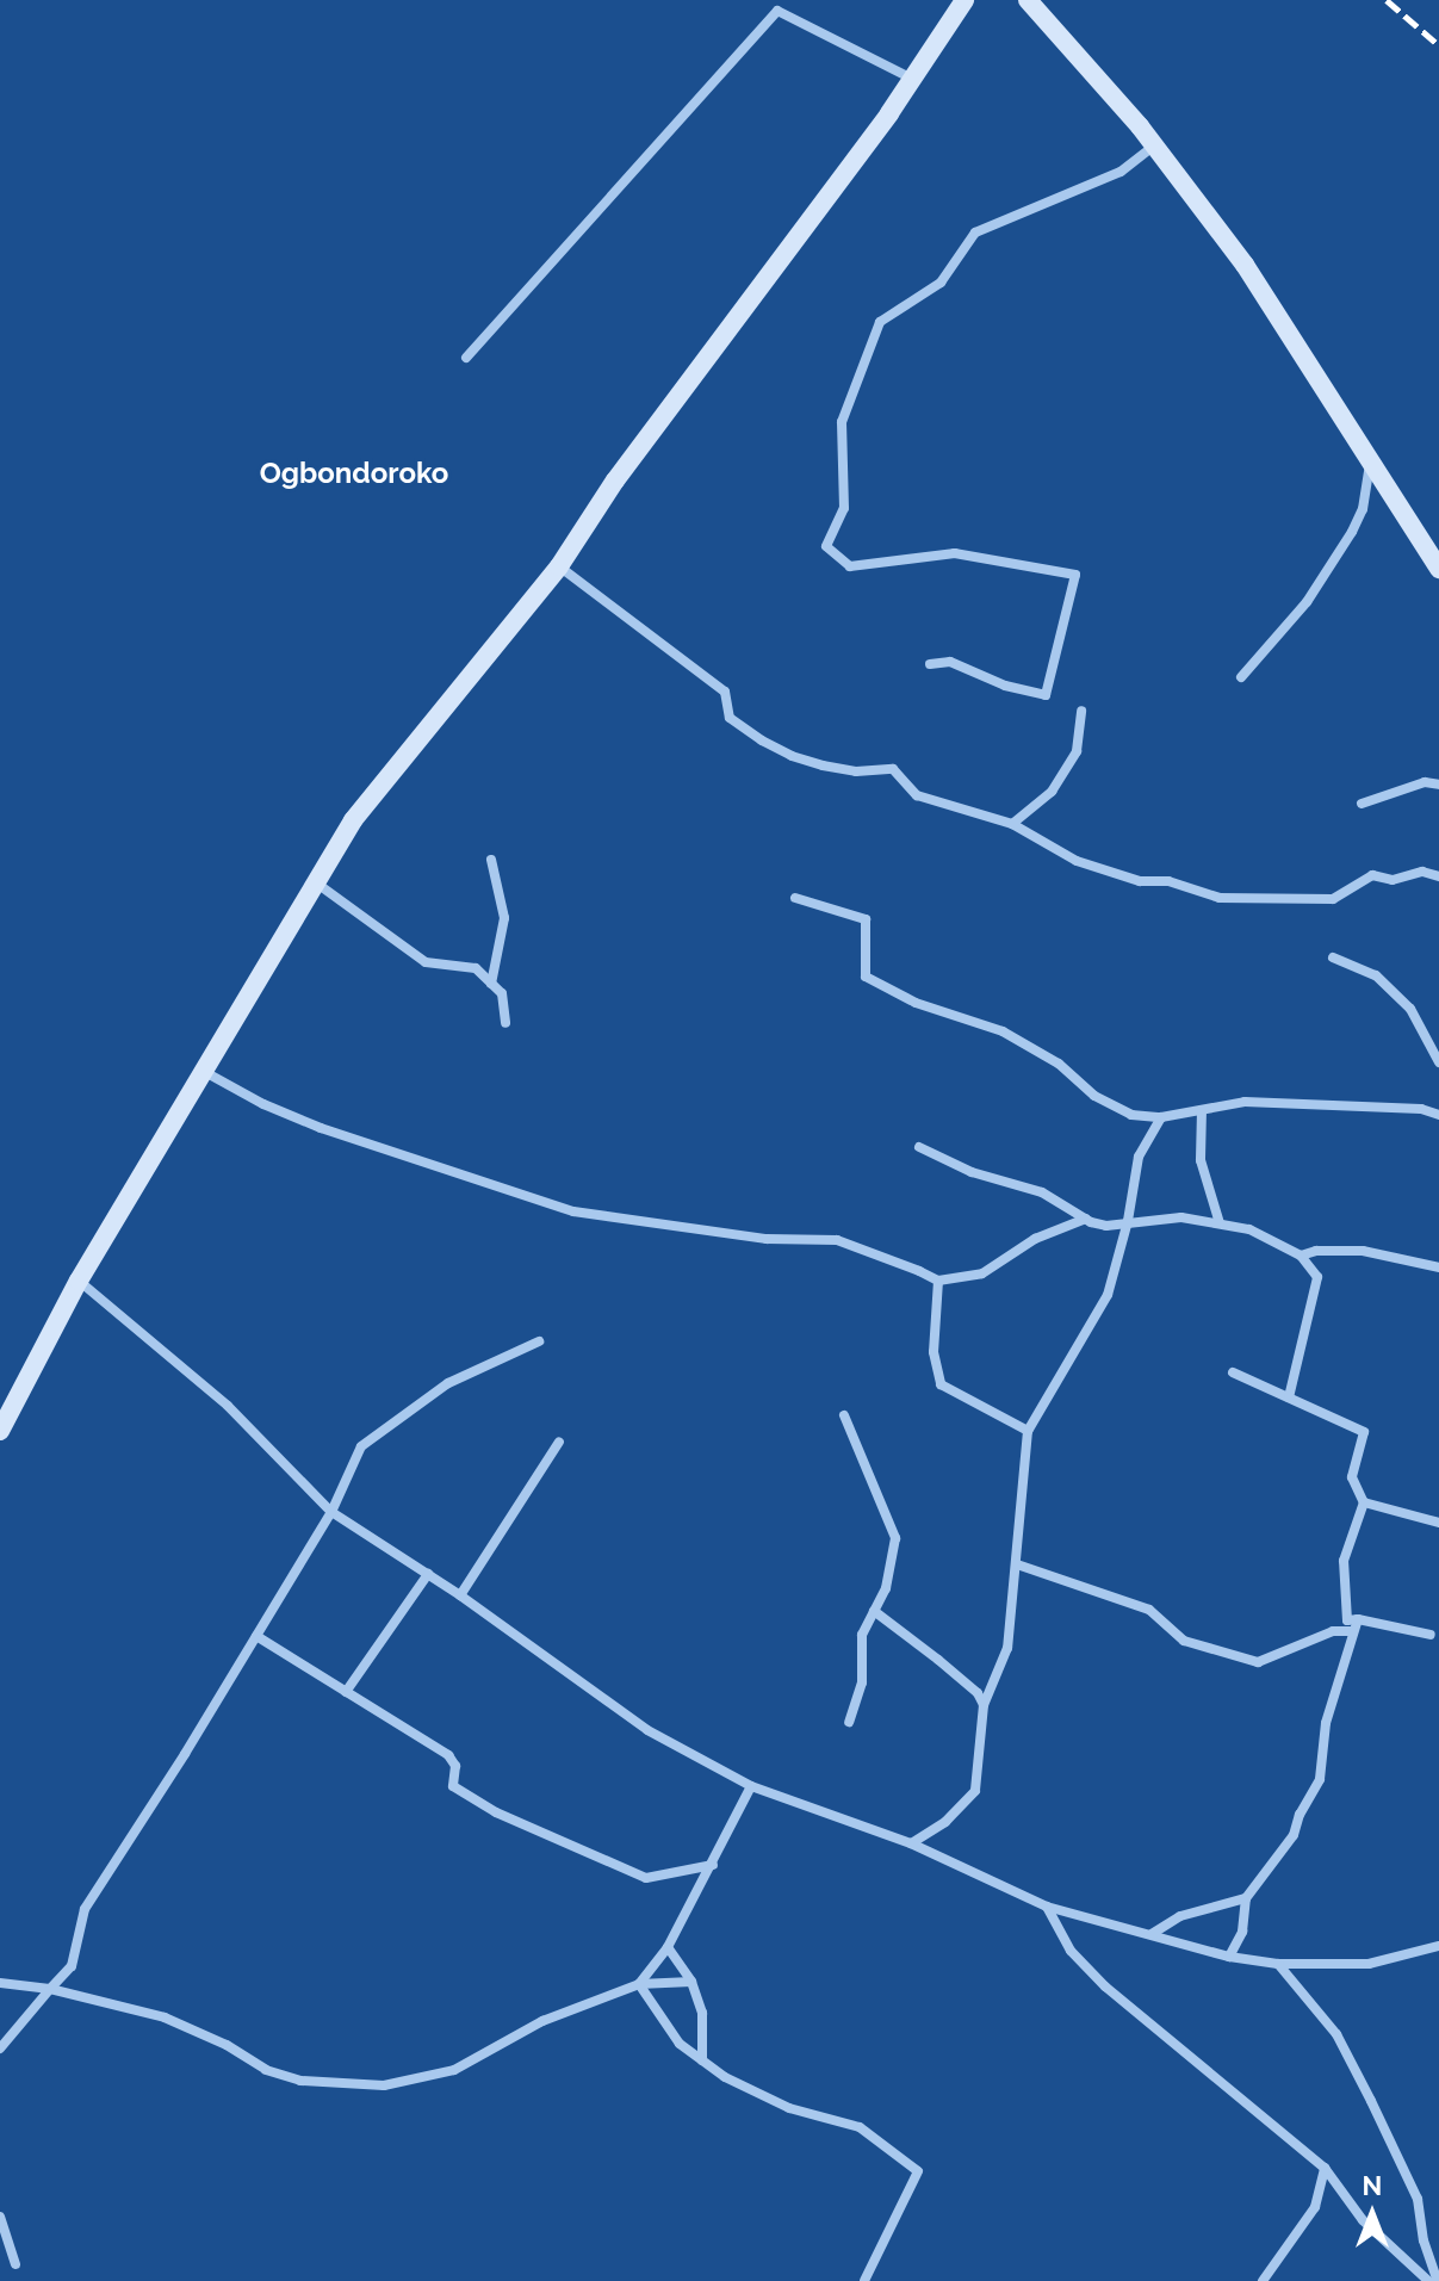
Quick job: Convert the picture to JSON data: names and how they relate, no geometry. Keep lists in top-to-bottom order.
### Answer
{
  "districts": ["Ogbondoroko"],
  "north": "top"
}
